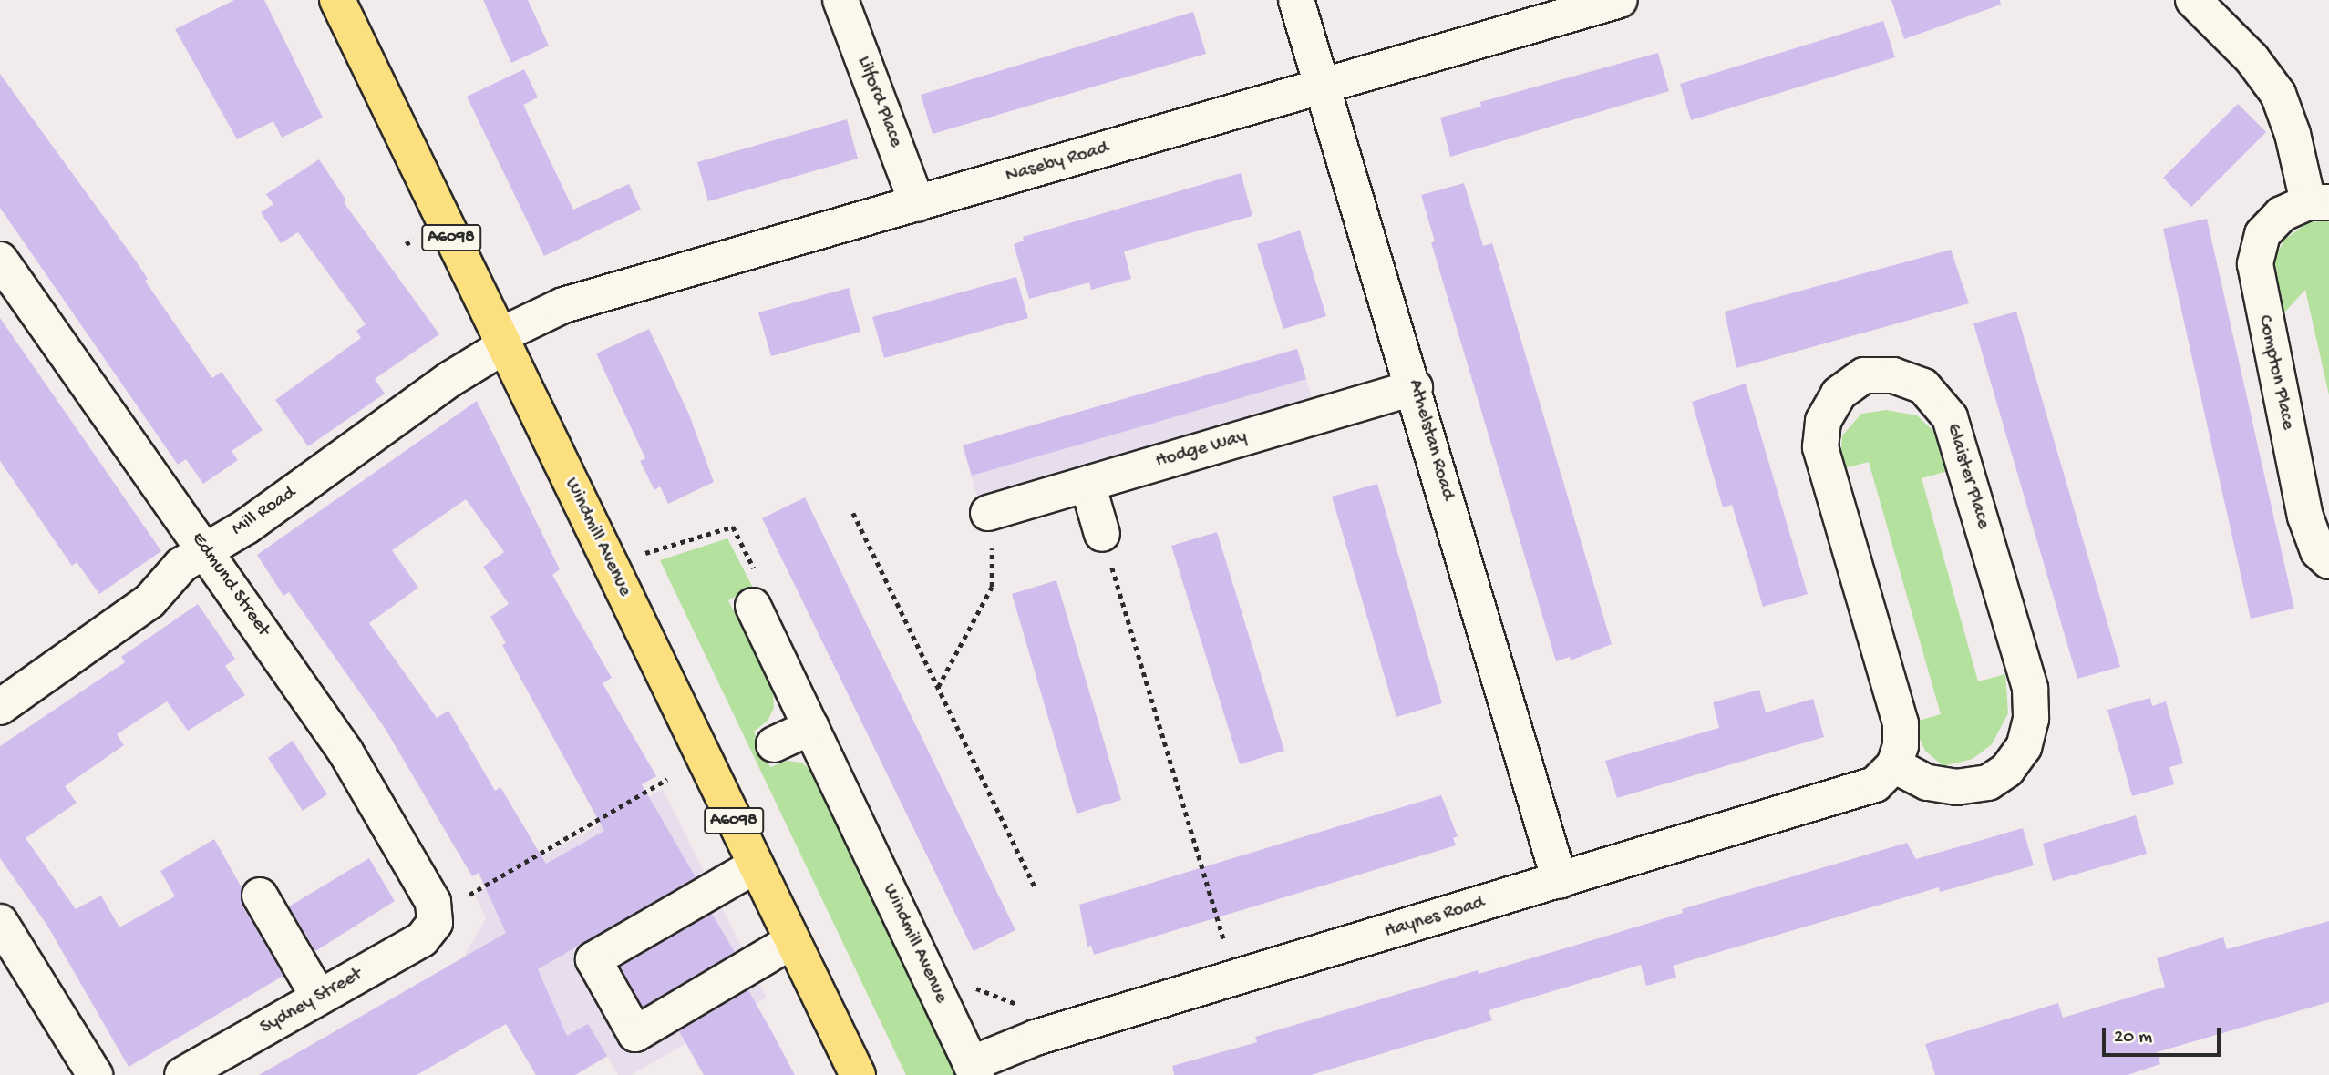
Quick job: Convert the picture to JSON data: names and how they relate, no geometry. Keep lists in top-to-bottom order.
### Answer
{
  "streets": {
    "main road": ["A6098", "Windmill Avenue"],
    "street": [
      "Lilford Place",
      "Naseby Road",
      "Compton Place",
      "Athelstan Road",
      "Hodge Way",
      "Glaister Place",
      "Mill Road",
      "Edmund Street",
      "Haynes Road",
      "Sydney Street"
    ]
  },
  "crossings": [
    ["Lilford Place", "Naseby Road"],
    ["Naseby Road", "Athelstan Road"],
    ["Naseby Road", "Mill Road"],
    ["Naseby Road", "Windmill Avenue"],
    ["Athelstan Road", "Hodge Way"],
    ["Athelstan Road", "Haynes Road"],
    ["Glaister Place", "Haynes Road"],
    ["Mill Road", "Windmill Avenue"],
    ["Mill Road", "Edmund Street"],
    ["Windmill Avenue", "Haynes Road"],
    ["Edmund Street", "Sydney Street"]
  ],
  "scale_bar": "20 m"
}
